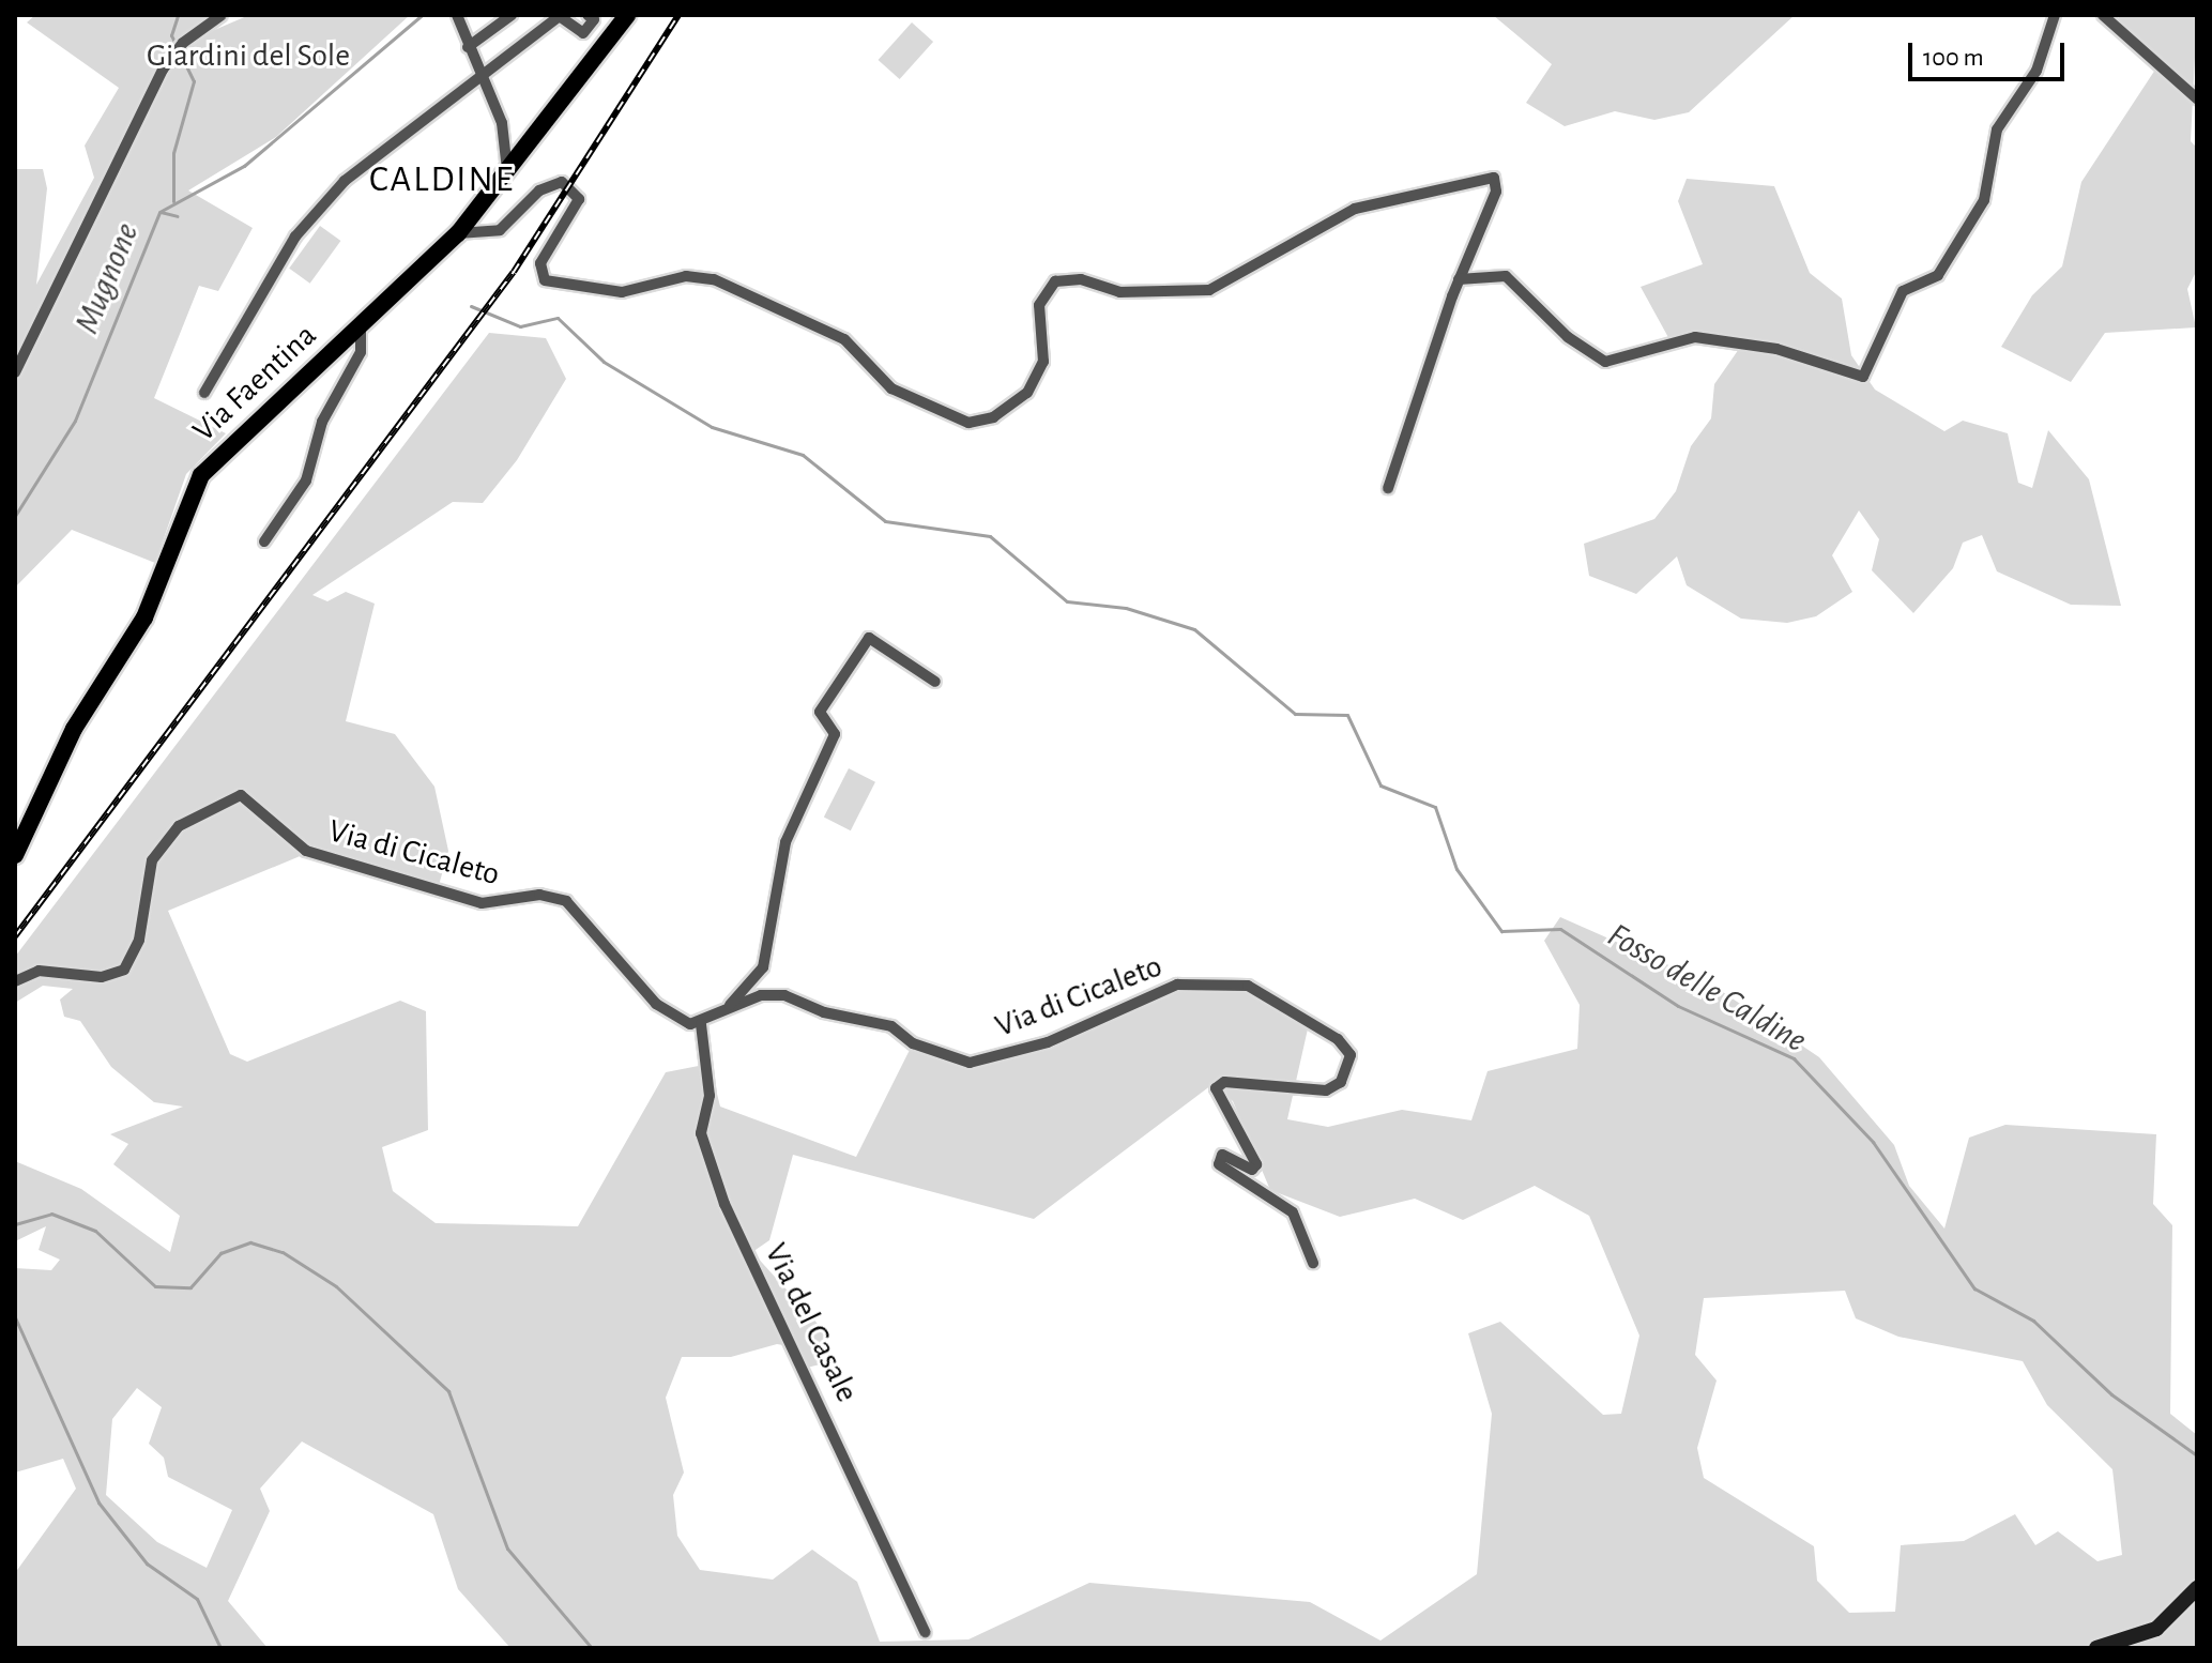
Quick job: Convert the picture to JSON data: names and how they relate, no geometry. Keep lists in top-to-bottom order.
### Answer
{
  "streets": {
    "main road": ["Via Faentina"],
    "street": ["Via di Cicaleto", "Via del Casale"]
  },
  "crossings": [
    ["Via di Cicaleto", "Via del Casale"]
  ],
  "districts": ["CALDINE"],
  "water": ["Mugnone", "Fosso delle Caldine"],
  "parks": ["Giardini del Sole"],
  "scale_bar": "100 m"
}
